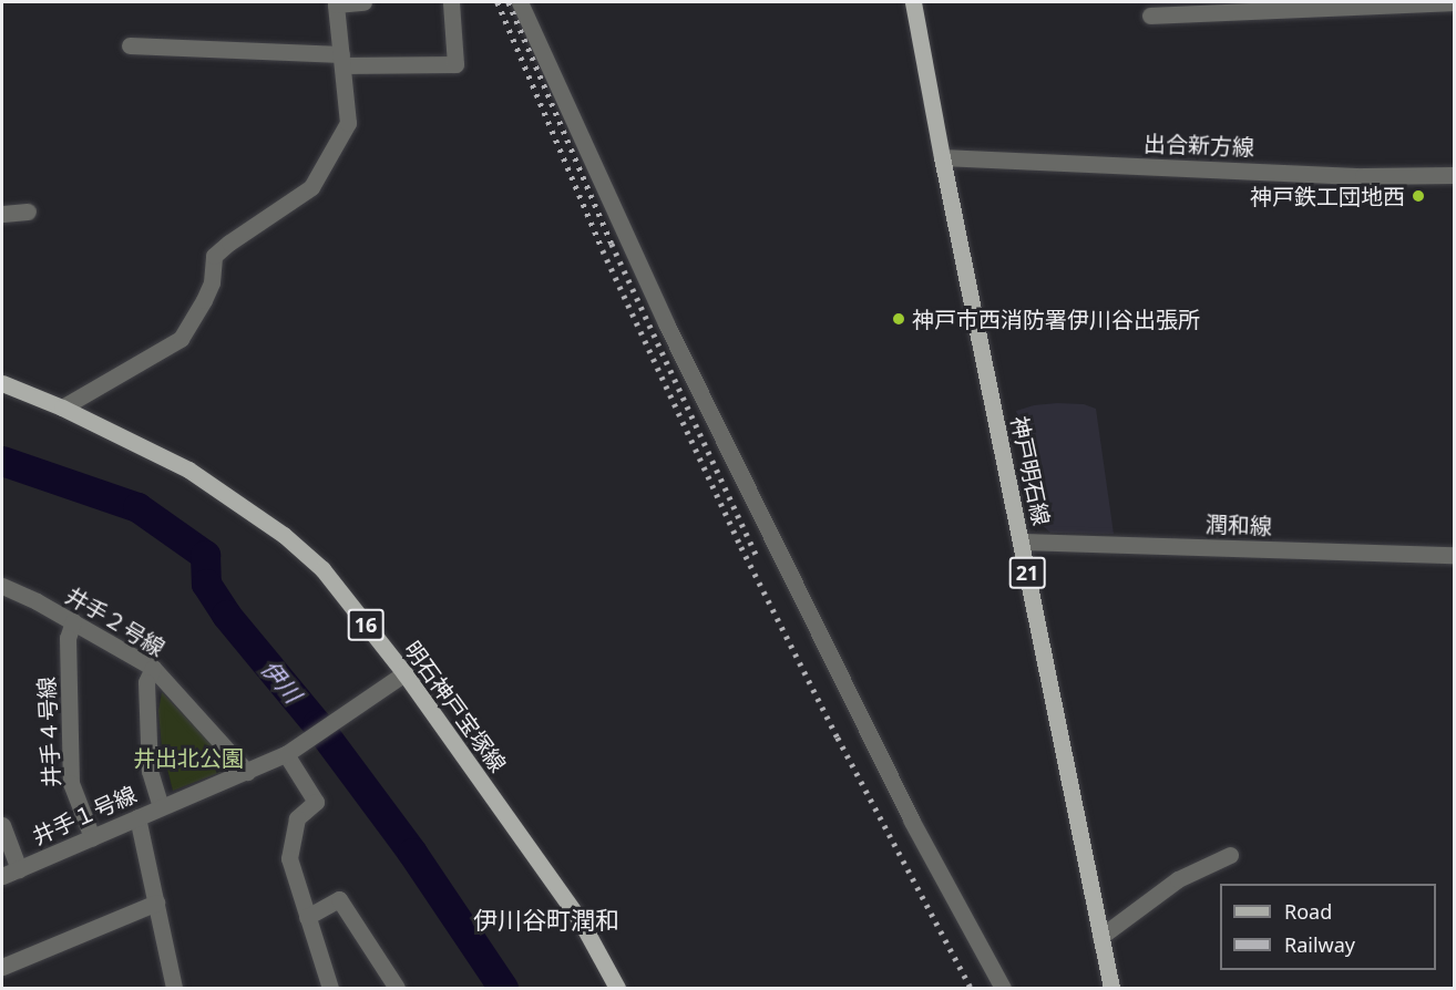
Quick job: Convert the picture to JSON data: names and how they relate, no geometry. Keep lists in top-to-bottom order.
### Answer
{
  "streets": {
    "main road": [
      "神戸明石線",
      "21",
      "16",
      "明石神戸宝塚線"
    ],
    "street": [
      "出合新方線",
      "潤和線",
      "井手２号線",
      "井手４号線",
      "井手１号線"
    ]
  },
  "crossings": [
    ["出合新方線", "神戸明石線"],
    ["神戸明石線", "潤和線"],
    ["井手２号線", "井手４号線"],
    ["井手２号線", "井手１号線"],
    ["明石神戸宝塚線", "井手１号線"],
    ["井手４号線", "井手１号線"]
  ],
  "districts": ["伊川谷町潤和"],
  "water": ["伊川"],
  "parks": ["井出北公園"],
  "places": ["神戸鉄工団地西", "神戸市西消防署伊川谷出張所"],
  "legend": ["Road", "Railway"]
}
